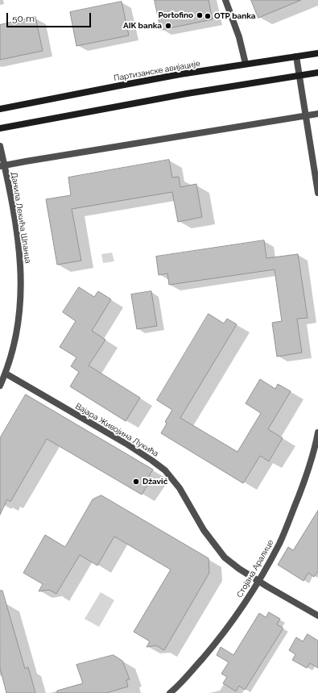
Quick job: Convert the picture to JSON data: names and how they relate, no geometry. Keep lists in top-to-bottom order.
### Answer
{
  "streets": {
    "main road": ["Партизанске авијације"],
    "street": ["Данила Лекића Шпанца", "Вајара Живојина Лукића", "Стојана Аралице"]
  },
  "crossings": [
    ["Данила Лекића Шпанца", "Вајара Живојина Лукића"],
    ["Вајара Живојина Лукића", "Стојана Аралице"]
  ],
  "places": [
    "Portofino",
    "OTP banka",
    "AIK banka",
    "Džavić"
  ],
  "scale_bar": "50 m"
}
